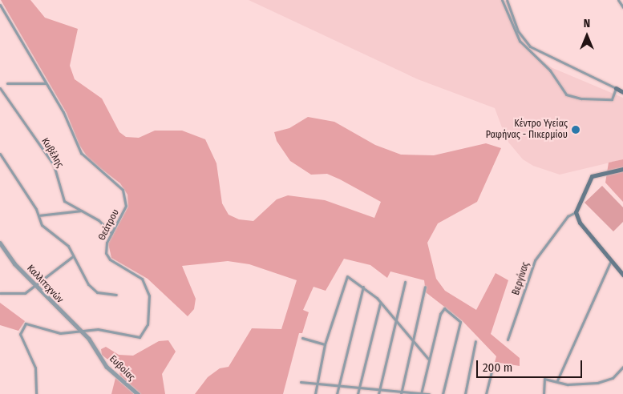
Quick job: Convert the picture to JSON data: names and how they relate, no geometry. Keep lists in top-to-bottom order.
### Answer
{
  "streets": {
    "street": [
      "Κυβέλης",
      "Θεάτρου",
      "Βεργίνας",
      "Καλλιτεχνών",
      "Ευβοίας"
    ]
  },
  "crossings": [
    ["Κυβέλης", "Θεάτρου"],
    ["Θεάτρου", "Καλλιτεχνών"],
    ["Θεάτρου", "Ευβοίας"],
    ["Καλλιτεχνών", "Ευβοίας"]
  ],
  "places": ["Κέντρο Υγείας Ραφήνας - Πικερμίου"],
  "scale_bar": "200 m",
  "north": "top"
}
